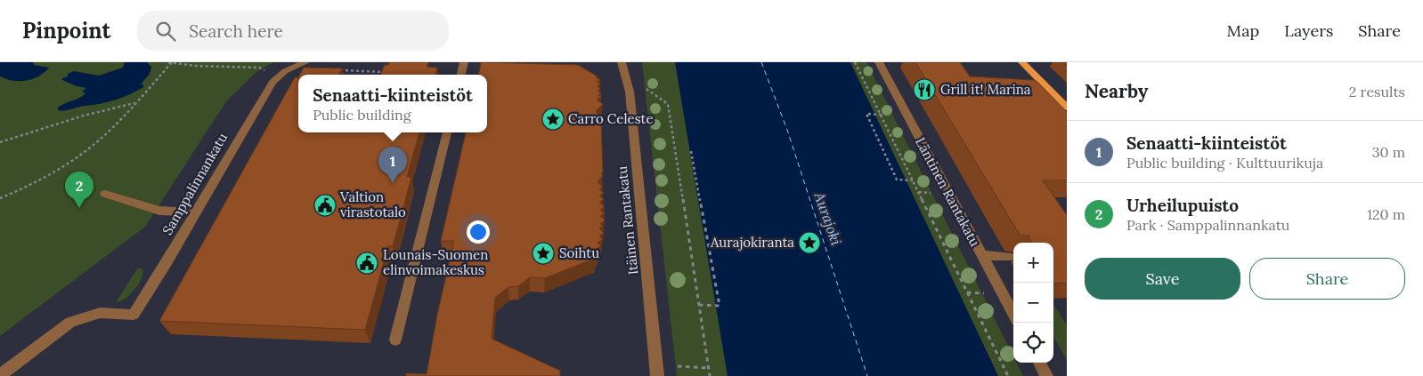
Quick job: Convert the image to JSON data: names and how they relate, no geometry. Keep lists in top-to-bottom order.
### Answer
{
  "streets": {
    "street": ["Samppalinnankatu", "Läntinen Rantakatu", "Itäinen Rantakatu"]
  },
  "water": ["Aurajoki"],
  "places": {
    "restaurant": ["Grill it! Marina"],
    "place": ["Carro Celeste", "Aurajokiranta", "Soihtu"],
    "public building": ["Valtion virastotalo", "Lounais-Suomen elinvoimakeskus"]
  },
  "page": {
    "header": "Pinpoint",
    "search": "Search here",
    "nav": ["Map", "Layers", "Share"],
    "heading": ["Nearby", "2 results"],
    "popup": ["Senaatti-kiinteistöt", "Public building"],
    "list": [
      {
        "mark": "1",
        "name": "Senaatti-kiinteistöt",
        "note": "Public building · Kulttuurikuja",
        "value": "30 m"
      },
      {
        "mark": "2",
        "name": "Urheilupuisto",
        "note": "Park · Samppalinnankatu",
        "value": "120 m"
      }
    ],
    "pins": ["1", "2"],
    "map_buttons": ["+", "−"],
    "buttons": ["Save", "Share"]
  }
}
